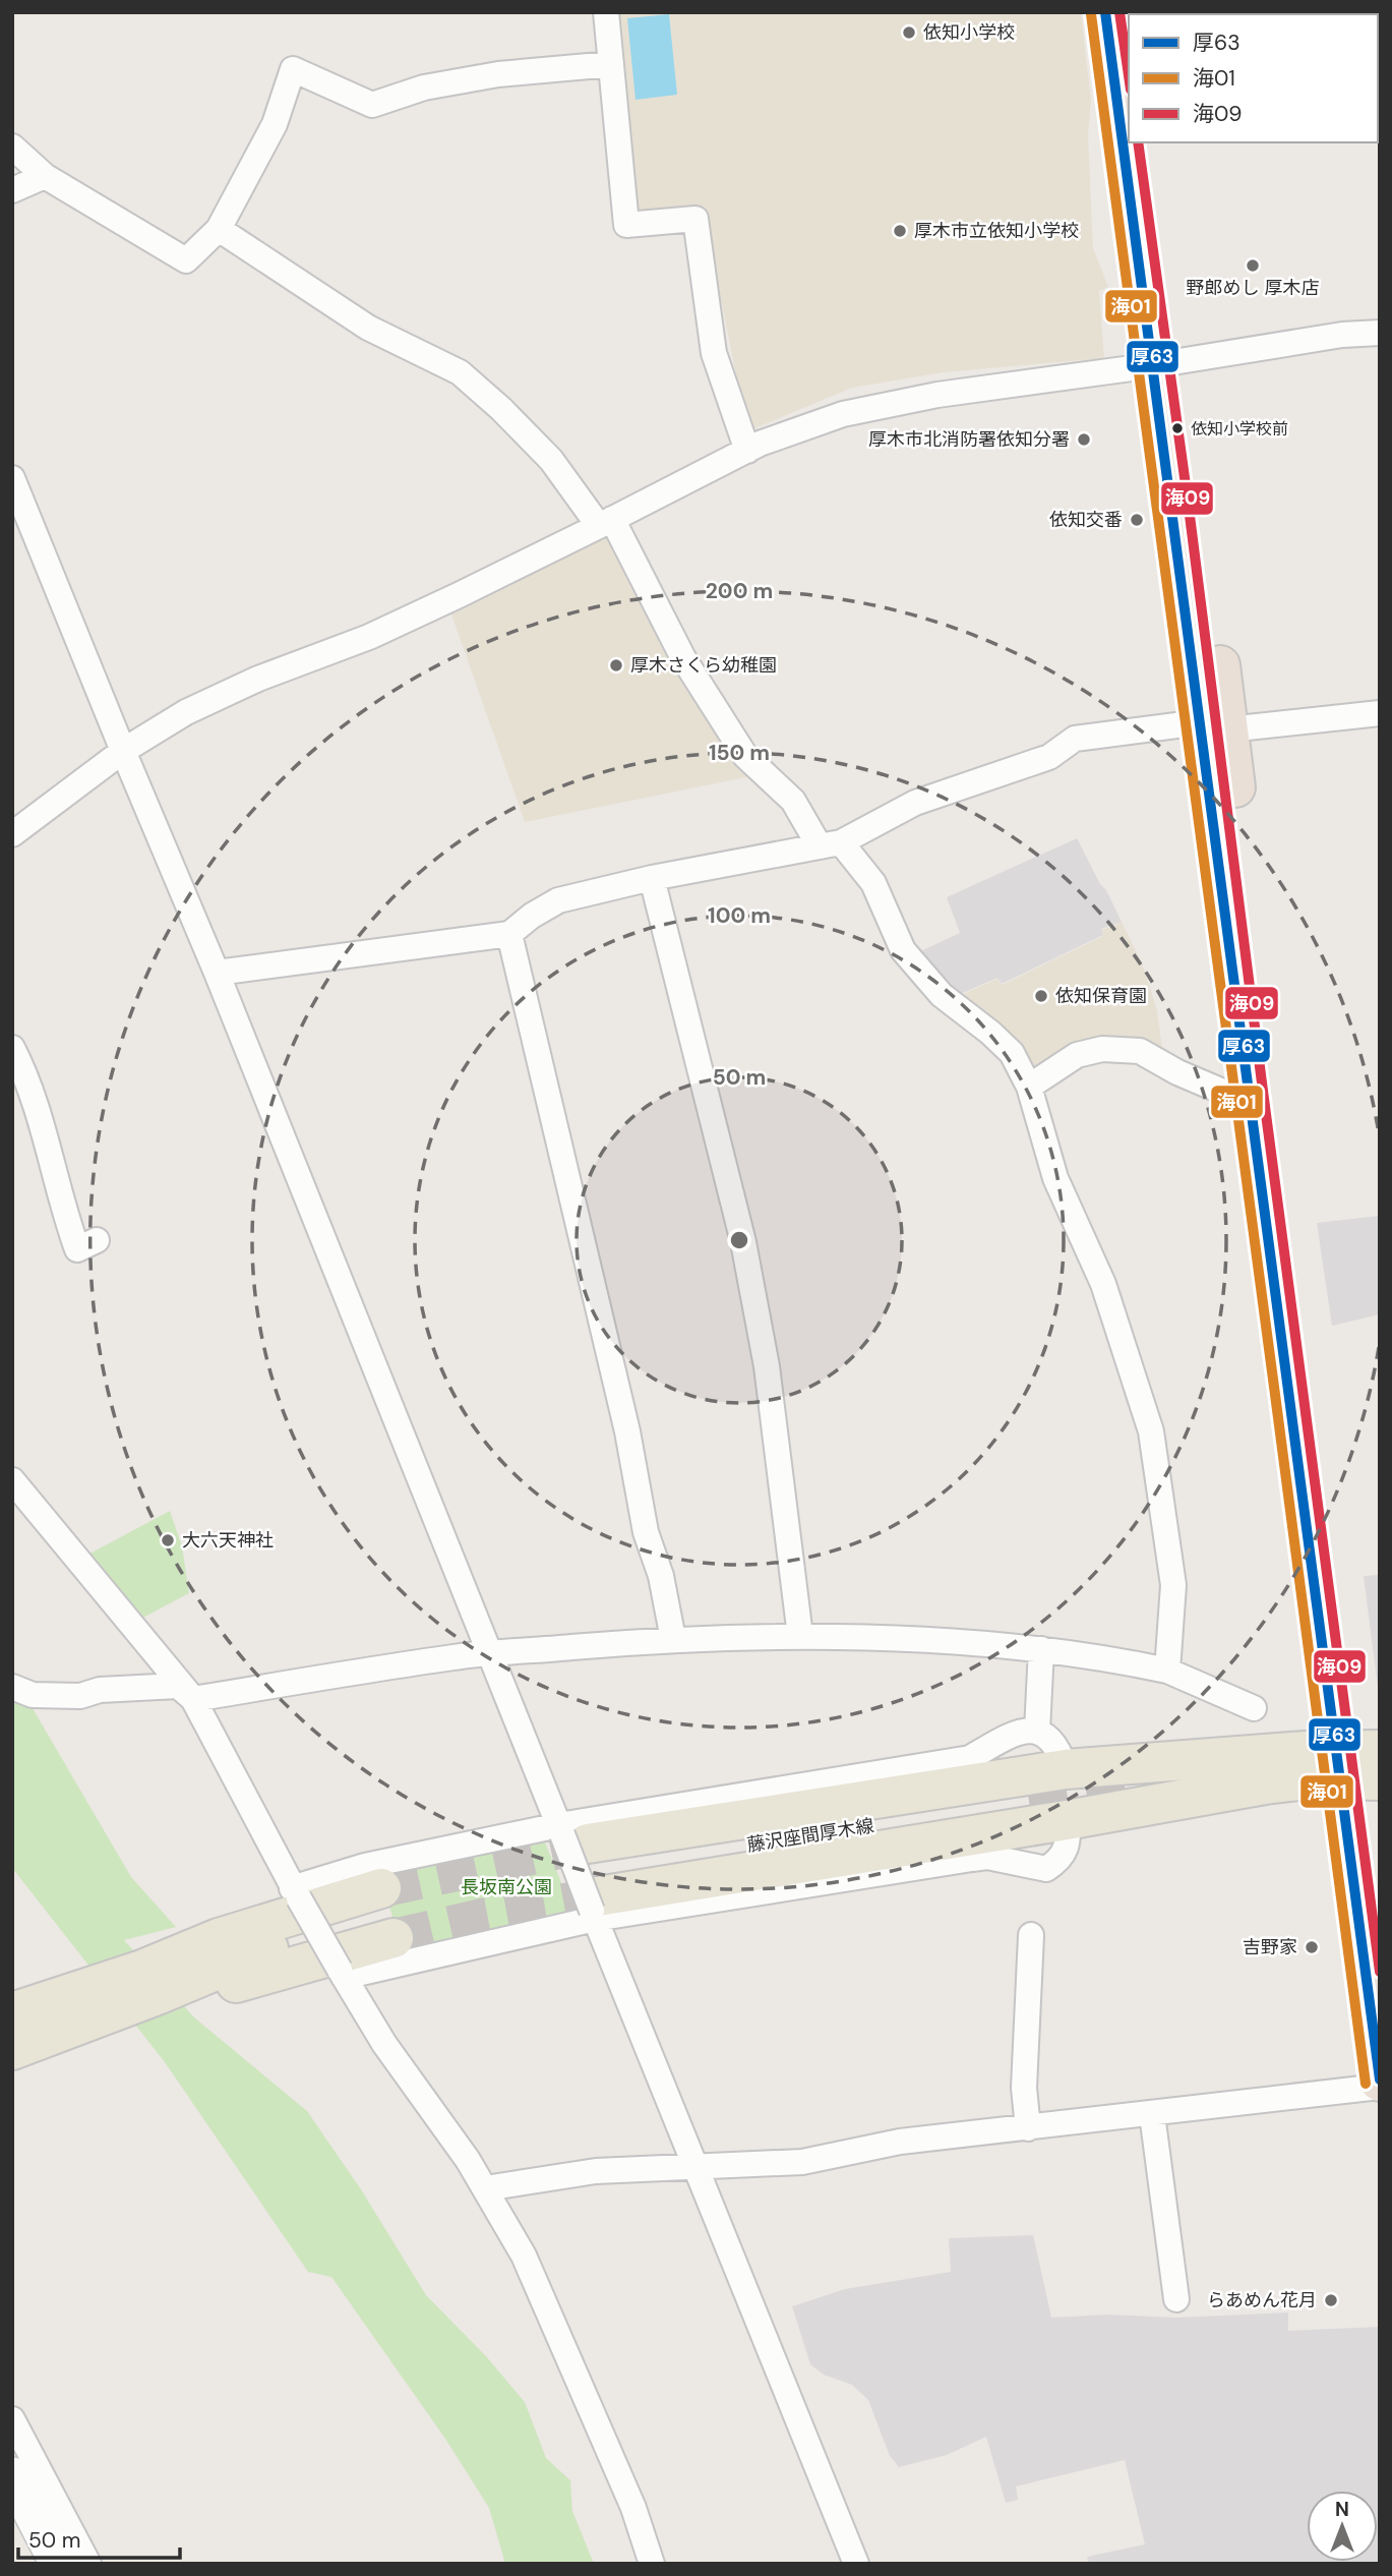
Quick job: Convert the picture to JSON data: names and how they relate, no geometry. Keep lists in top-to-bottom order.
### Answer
{
  "streets": {
    "main road": ["藤沢座間厚木線"]
  },
  "parks": ["長坂南公園"],
  "places": [
    "依知小学校",
    "厚木市立依知小学校",
    "野郎めし 厚木店",
    "依知小学校前",
    "厚木市北消防署依知分署",
    "依知交番",
    "厚木さくら幼稚園",
    "依知保育園",
    "大六天神社",
    "吉野家",
    "らあめん花月"
  ],
  "lines": ["transit line 厚63", "transit line 海09", "transit line 海01"],
  "legend": ["厚63", "海01", "海09"],
  "scale_bar": "50 m",
  "north": "top",
  "rings": [
    "200 m",
    "150 m",
    "100 m",
    "50 m"
  ]
}
